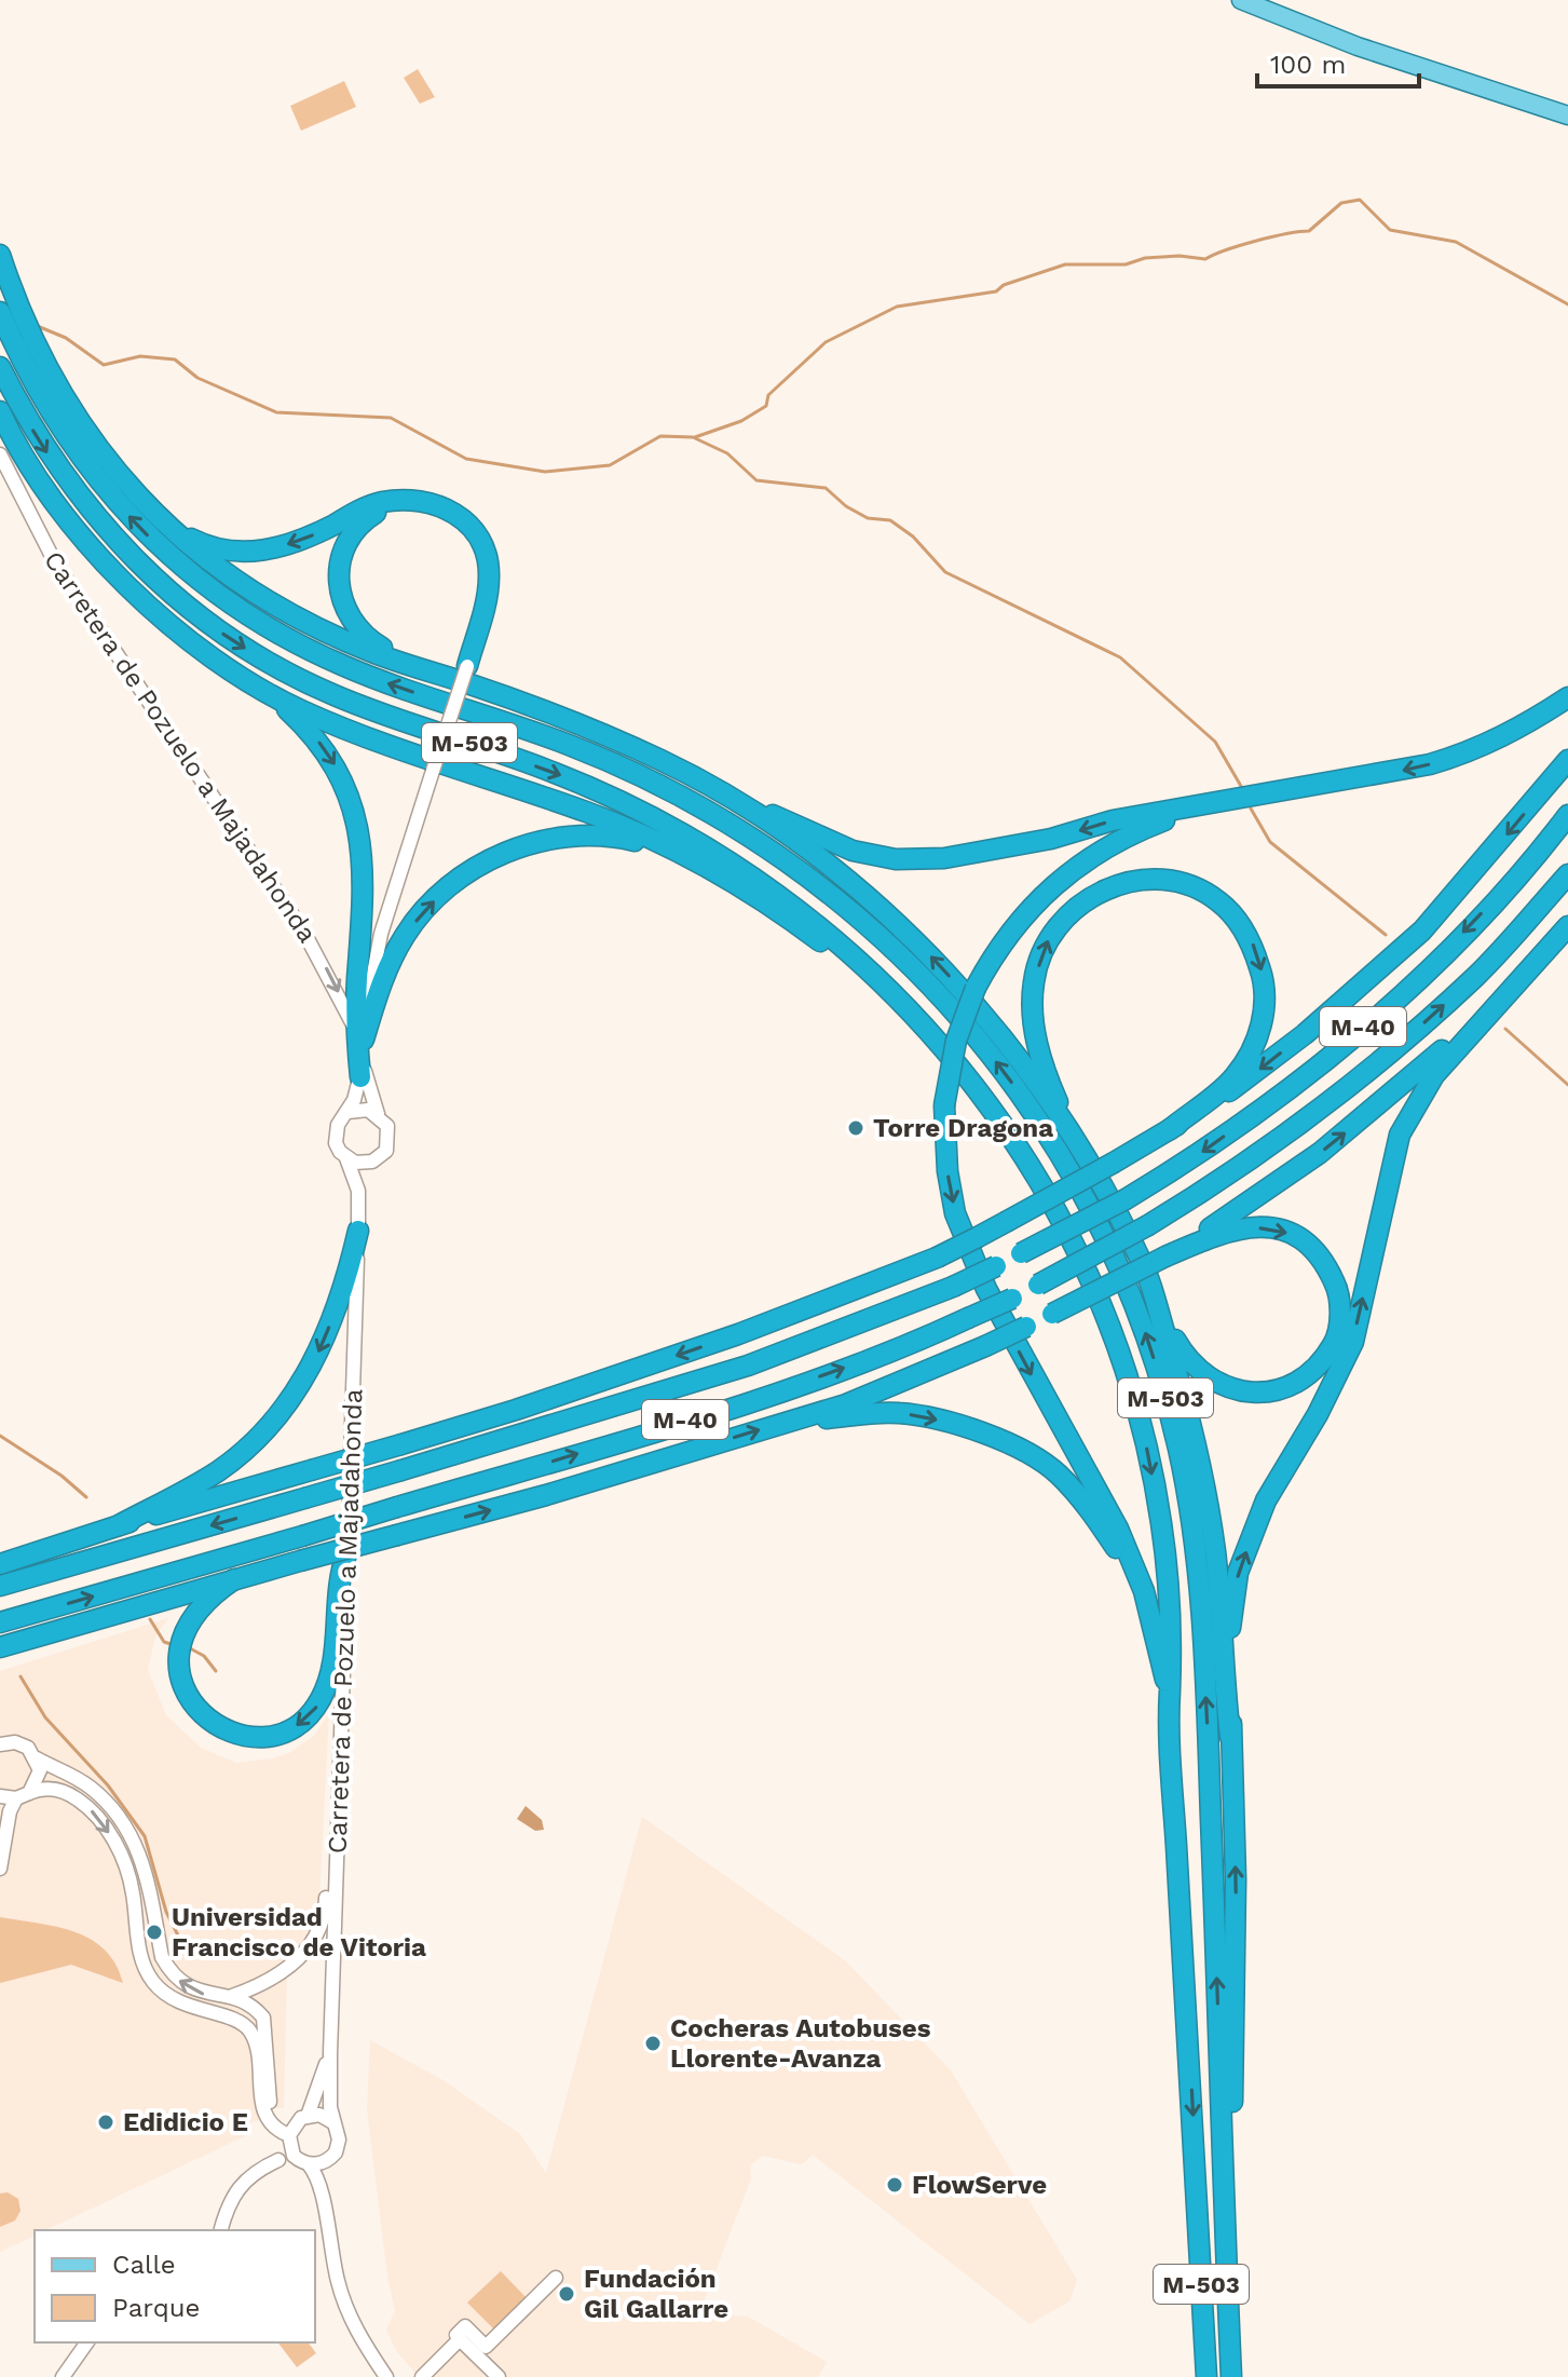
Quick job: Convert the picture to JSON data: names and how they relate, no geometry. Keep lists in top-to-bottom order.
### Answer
{
  "streets": {
    "highway": ["M-503", "M-40"],
    "street": ["Carretera de Pozuelo a Majadahonda"]
  },
  "crossings": [
    ["M-503", "Carretera de Pozuelo a Majadahonda"]
  ],
  "places": [
    "Torre Dragona",
    "Universidad Francisco de Vitoria",
    "Cocheras Autobuses Llorente-Avanza",
    "Edidicio E",
    "FlowServe",
    "Fundación Gil Gallarre"
  ],
  "legend": ["Calle", "Parque"],
  "scale_bar": "100 m"
}
